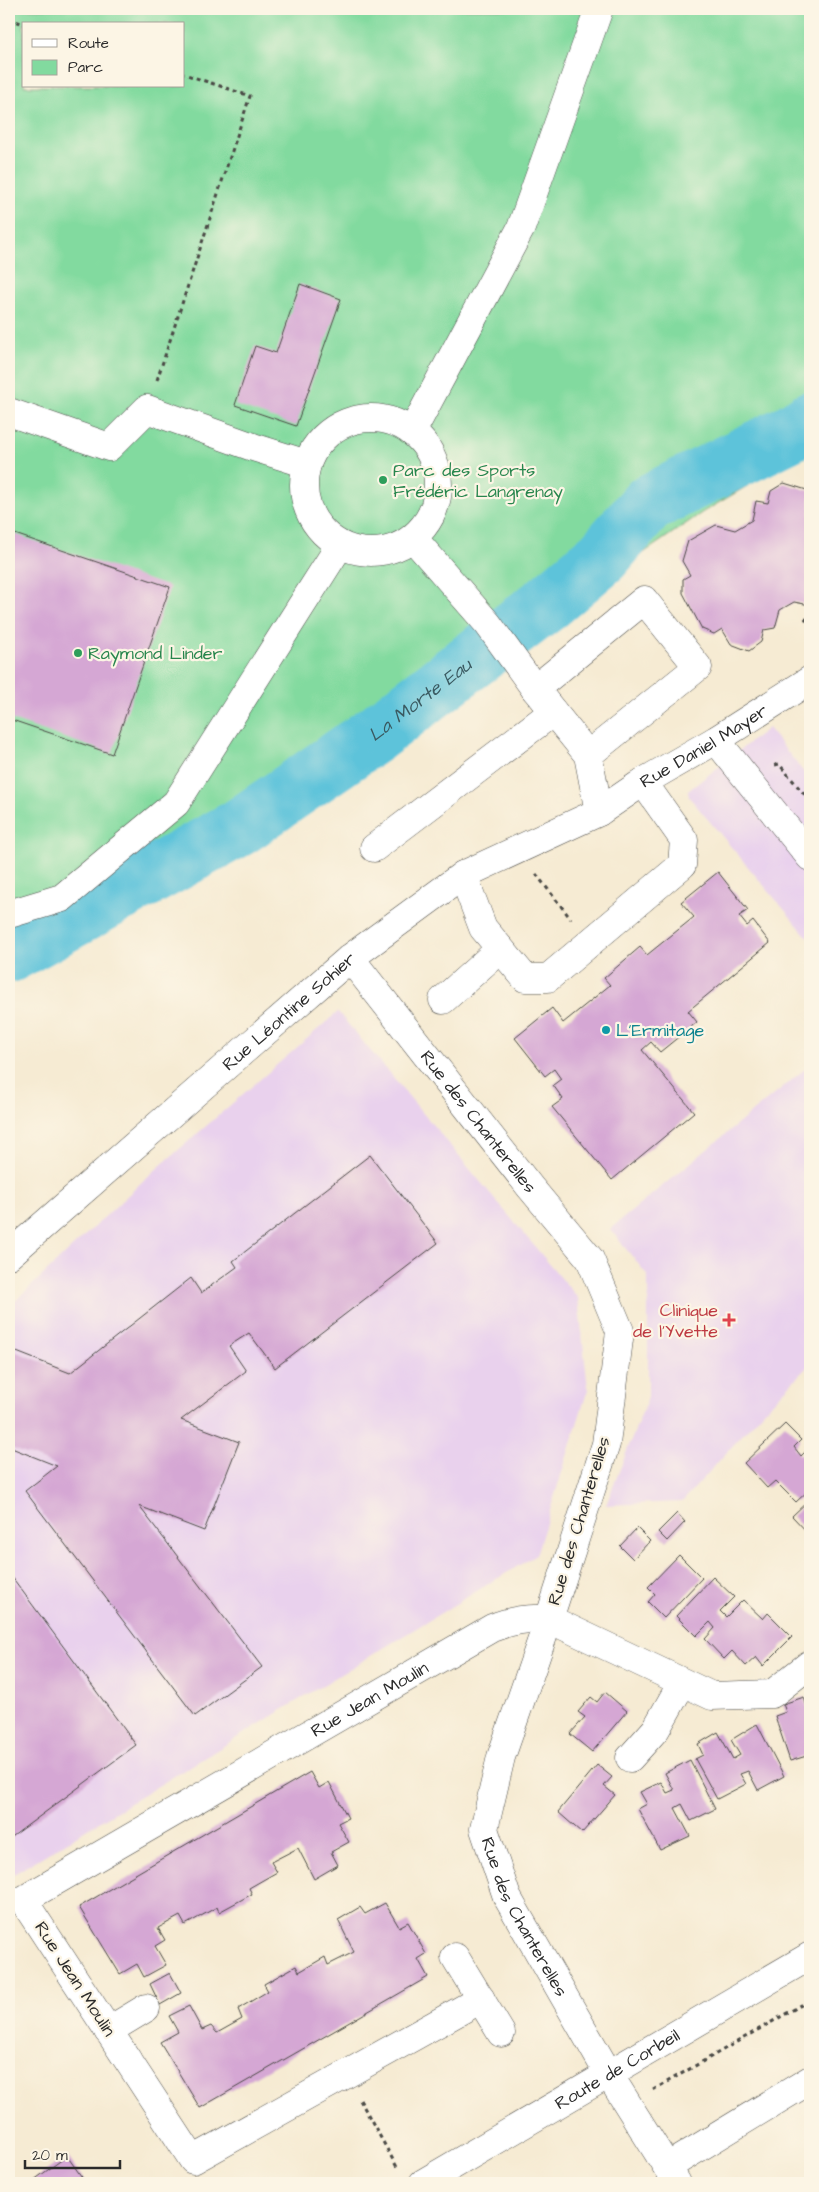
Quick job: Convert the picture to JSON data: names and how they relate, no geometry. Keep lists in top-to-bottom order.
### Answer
{
  "streets": {
    "street": [
      "Rue Daniel Mayer",
      "Rue Léontine Sohier",
      "Rue des Chanterelles",
      "Rue Jean Moulin",
      "Route de Corbeil"
    ]
  },
  "crossings": [
    ["Rue Daniel Mayer", "Rue Léontine Sohier"],
    ["Rue Léontine Sohier", "Rue des Chanterelles"],
    ["Rue des Chanterelles", "Rue Jean Moulin"],
    ["Rue des Chanterelles", "Route de Corbeil"]
  ],
  "water": ["La Morte Eau"],
  "places": {
    "other": ["Parc des Sports Frédéric Langrenay", "Raymond Linder", "L'Ermitage"],
    "health": ["Clinique de l'Yvette"]
  },
  "legend": ["Route", "Parc"],
  "scale_bar": "20 m"
}
